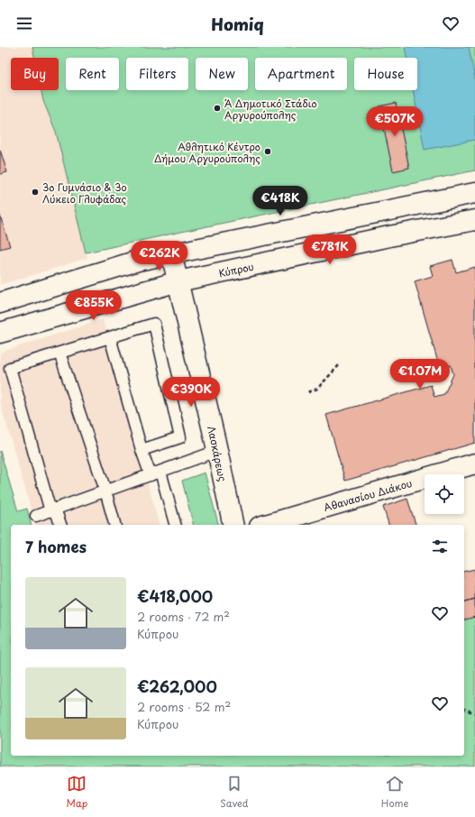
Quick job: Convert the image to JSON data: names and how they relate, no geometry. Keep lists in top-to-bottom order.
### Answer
{
  "streets": {
    "main road": ["Κύπρου", "Λασκάρεως", "Αθανασίου Διάκου"]
  },
  "crossings": [
    ["Κύπρου", "Λασκάρεως"]
  ],
  "places": ["Α΄ Δημοτικό Στάδιο Αργυρούπολης", "Αθλητικό Κέντρο Δήμου Αργυρούπολης", "3ο Γυμνάσιο & 3ο Λύκειο Γλυφάδας"],
  "page": {
    "header": "Homiq",
    "chip": [
      "Buy",
      "Rent",
      "Filters",
      "New",
      "Apartment",
      "House"
    ],
    "price": [
      "€507K",
      "€418K",
      "€781K",
      "€262K",
      "€855K",
      "€1.07M",
      "€390K"
    ],
    "heading": "7 homes",
    "list": [
      {
        "name": "€418,000",
        "note": "2 rooms · 72 m² · Κύπρου"
      },
      {
        "name": "€262,000",
        "note": "2 rooms · 52 m² · Κύπρου"
      }
    ],
    "tabs": ["Map", "Saved", "Home"]
  }
}
